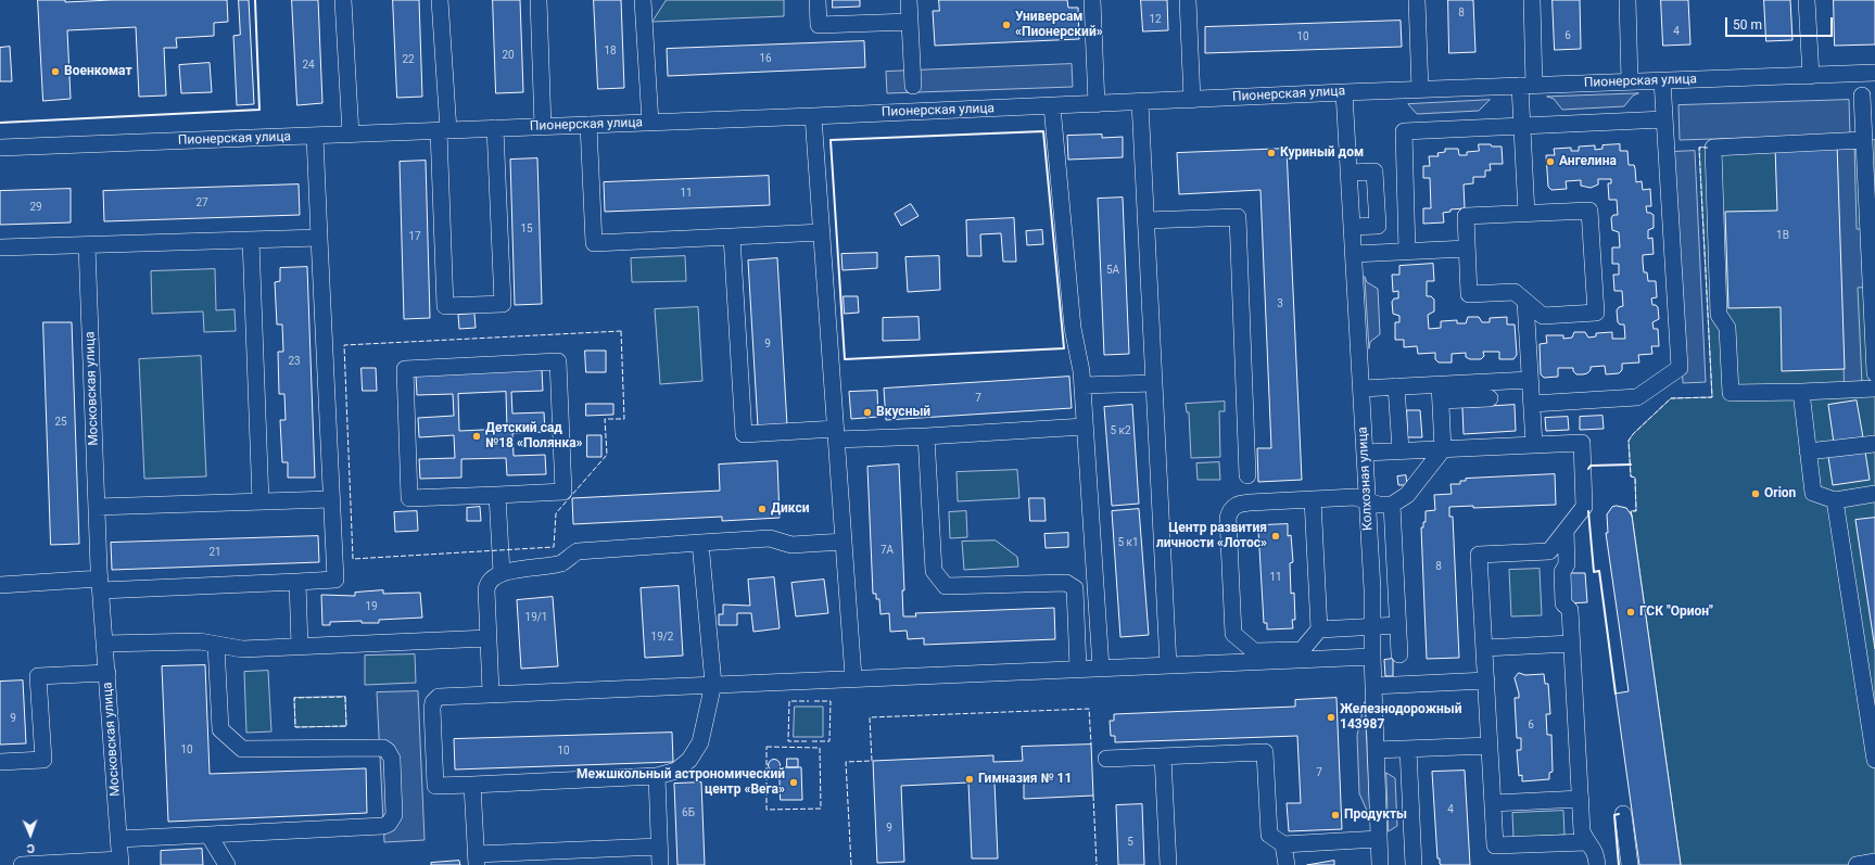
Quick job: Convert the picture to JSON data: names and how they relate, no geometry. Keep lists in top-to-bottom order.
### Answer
{
  "streets": {
    "street": ["Пионерская улица", "Московская улица", "Колхозная улица"]
  },
  "crossings": [
    ["Пионерская улица", "Колхозная улица"]
  ],
  "places": [
    "Универсам «Пионерский»",
    "Военкомат",
    "Куриный дом",
    "Ангелина",
    "Вкусный",
    "Детский сад №18 «Полянка»",
    "Orion",
    "Дикси",
    "Центр развития личности «Лотос»",
    "ГСК \"Орион\"",
    "Железнодорожный 143987",
    "Гимназия № 11",
    "Межшкольный астрономический центр «Вега»",
    "Продукты"
  ],
  "house_numbers": [
    "8",
    "12",
    "4",
    "6",
    "10",
    "18",
    "20",
    "16",
    "22",
    "24",
    "11",
    "27",
    "29",
    "15",
    "1В",
    "17",
    "5А",
    "3",
    "9",
    "23",
    "7",
    "25",
    "5 к2",
    "5 к1",
    "7А",
    "21",
    "8",
    "11",
    "19",
    "19/1",
    "19/2",
    "9",
    "6",
    "10",
    "10",
    "7",
    "4",
    "6Б",
    "9",
    "5"
  ],
  "scale_bar": "50 m",
  "north": "bottom"
}
